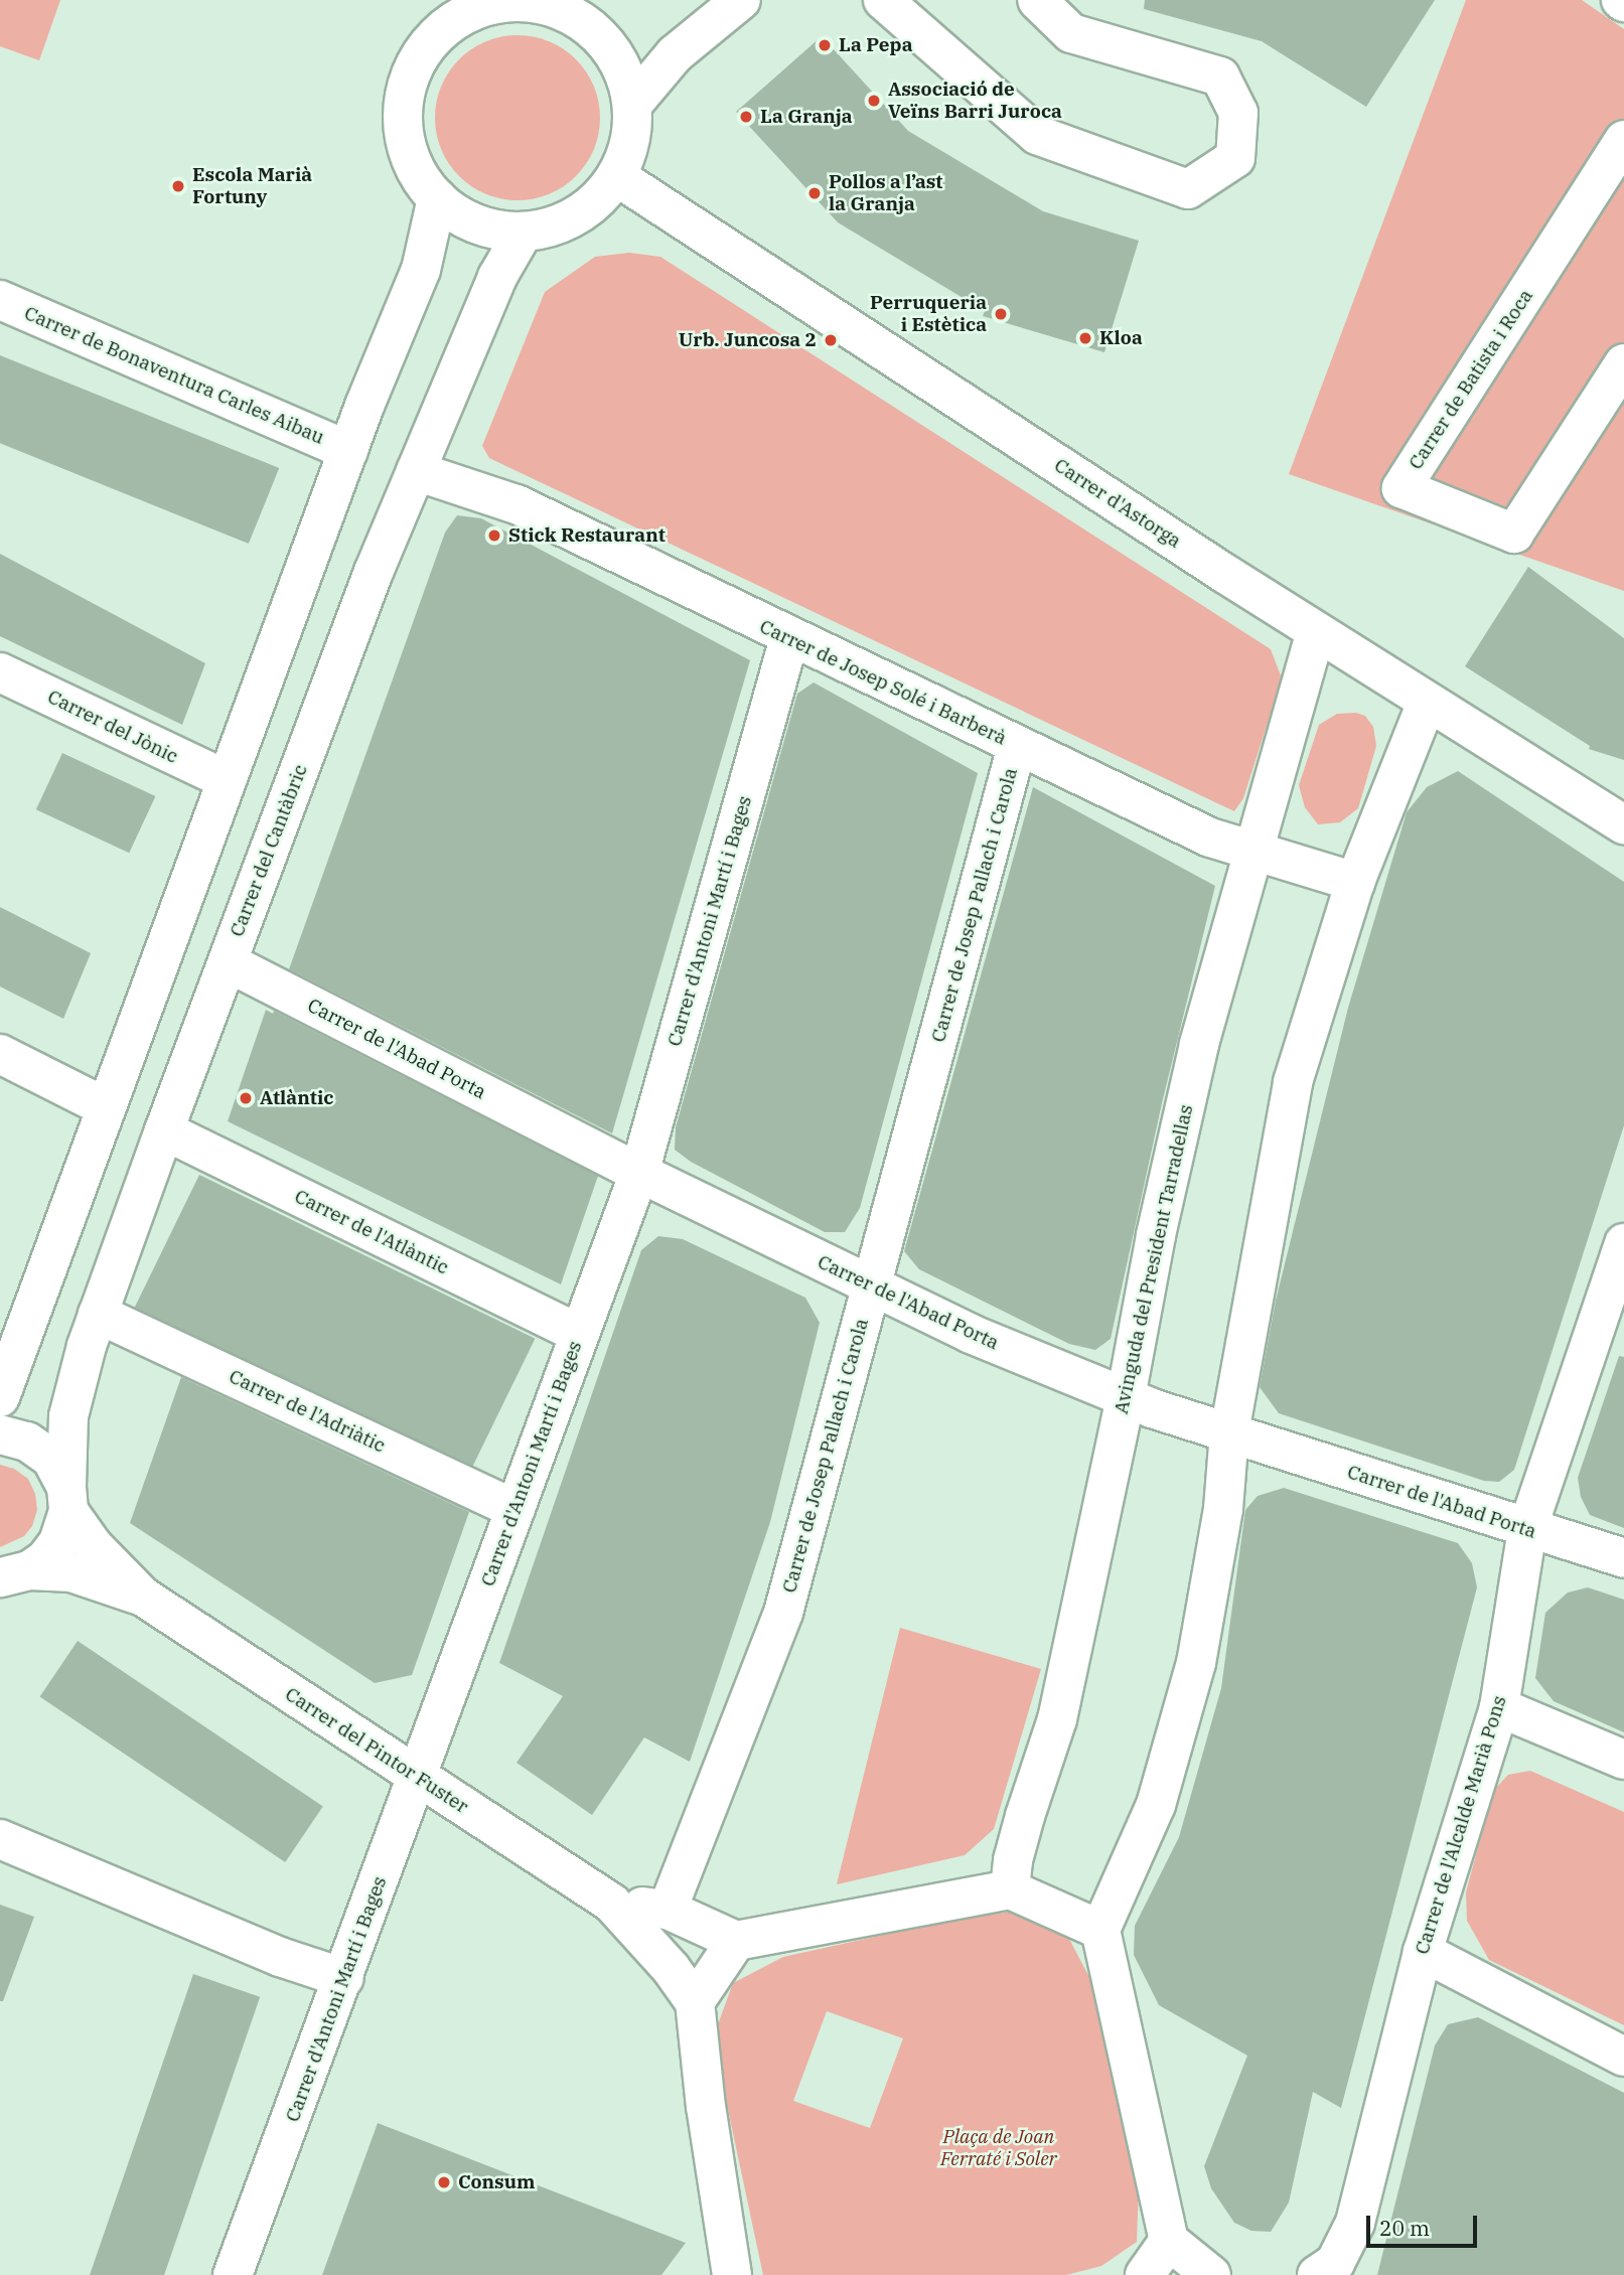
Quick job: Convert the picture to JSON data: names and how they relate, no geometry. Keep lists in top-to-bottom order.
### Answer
{
  "streets": {
    "street": [
      "Carrer de Bonaventura Carles Aibau",
      "Carrer de Batista i Roca",
      "Carrer d'Astorga",
      "Carrer de Josep Solé i Barberà",
      "Carrer del Jònic",
      "Carrer del Cantàbric",
      "Carrer de Josep Pallach i Carola",
      "Carrer d'Antoni Martí i Bages",
      "Carrer de l'Abad Porta",
      "Carrer de l'Atlàntic",
      "Avinguda del President Tarradellas",
      "Carrer de l'Adriàtic",
      "Carrer del Pintor Fuster",
      "Carrer de l'Alcalde Marià Pons"
    ]
  },
  "crossings": [
    ["Carrer d'Astorga", "Carrer del Cantàbric"],
    ["Carrer d'Astorga", "Avinguda del President Tarradellas"],
    ["Carrer de Josep Solé i Barberà", "Carrer del Cantàbric"],
    ["Carrer de Josep Solé i Barberà", "Carrer de Josep Pallach i Carola"],
    ["Carrer de Josep Solé i Barberà", "Carrer d'Antoni Martí i Bages"],
    ["Carrer de Josep Solé i Barberà", "Avinguda del President Tarradellas"],
    ["Carrer del Cantàbric", "Carrer de l'Abad Porta"],
    ["Carrer del Cantàbric", "Carrer de l'Atlàntic"],
    ["Carrer del Cantàbric", "Carrer de l'Adriàtic"],
    ["Carrer del Cantàbric", "Carrer del Pintor Fuster"],
    ["Carrer de Josep Pallach i Carola", "Carrer de l'Abad Porta"],
    ["Carrer de Josep Pallach i Carola", "Carrer del Pintor Fuster"],
    ["Carrer d'Antoni Martí i Bages", "Carrer de l'Abad Porta"],
    ["Carrer d'Antoni Martí i Bages", "Carrer de l'Atlàntic"],
    ["Carrer d'Antoni Martí i Bages", "Carrer de l'Adriàtic"],
    ["Carrer d'Antoni Martí i Bages", "Carrer del Pintor Fuster"],
    ["Carrer de l'Abad Porta", "Avinguda del President Tarradellas"],
    ["Carrer de l'Abad Porta", "Carrer de l'Alcalde Marià Pons"]
  ],
  "parks": ["Plaça de Joan Ferraté i Soler"],
  "places": [
    "La Pepa",
    "Associació de Veïns Barri Juroca",
    "La Granja",
    "Escola Marià Fortuny",
    "Pollos a l’ast la Granja",
    "Perruqueria i Estètica",
    "Kloa",
    "Urb. Juncosa 2",
    "Stick Restaurant",
    "Atlàntic",
    "Consum"
  ],
  "scale_bar": "20 m"
}
